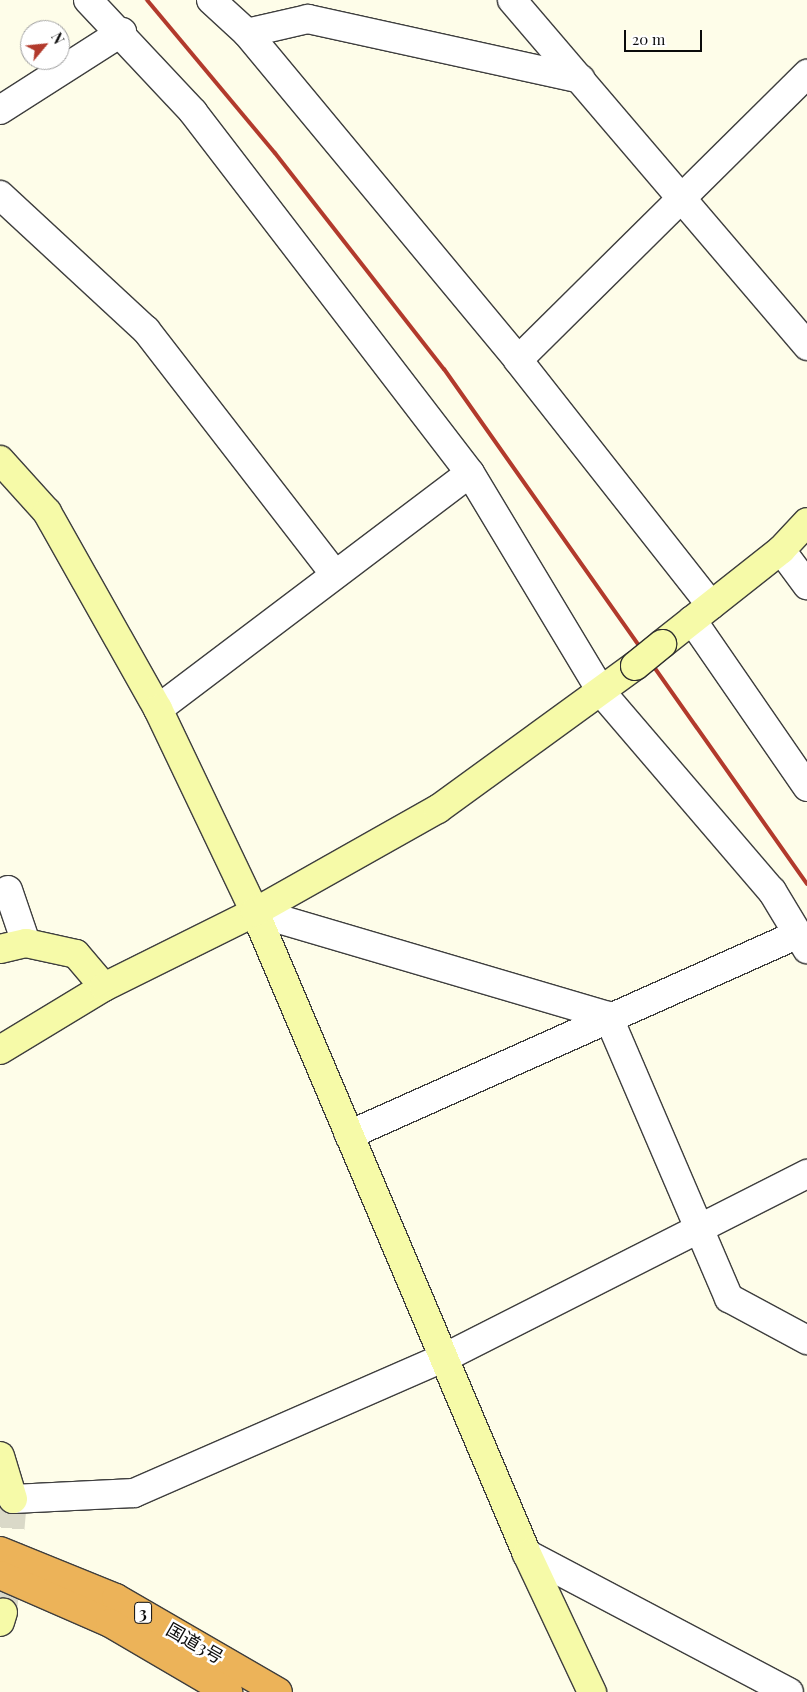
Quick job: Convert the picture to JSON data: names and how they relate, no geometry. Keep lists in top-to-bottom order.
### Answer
{
  "streets": {
    "highway": ["3", "国道3号"]
  },
  "scale_bar": "20 m",
  "north": "top right"
}
